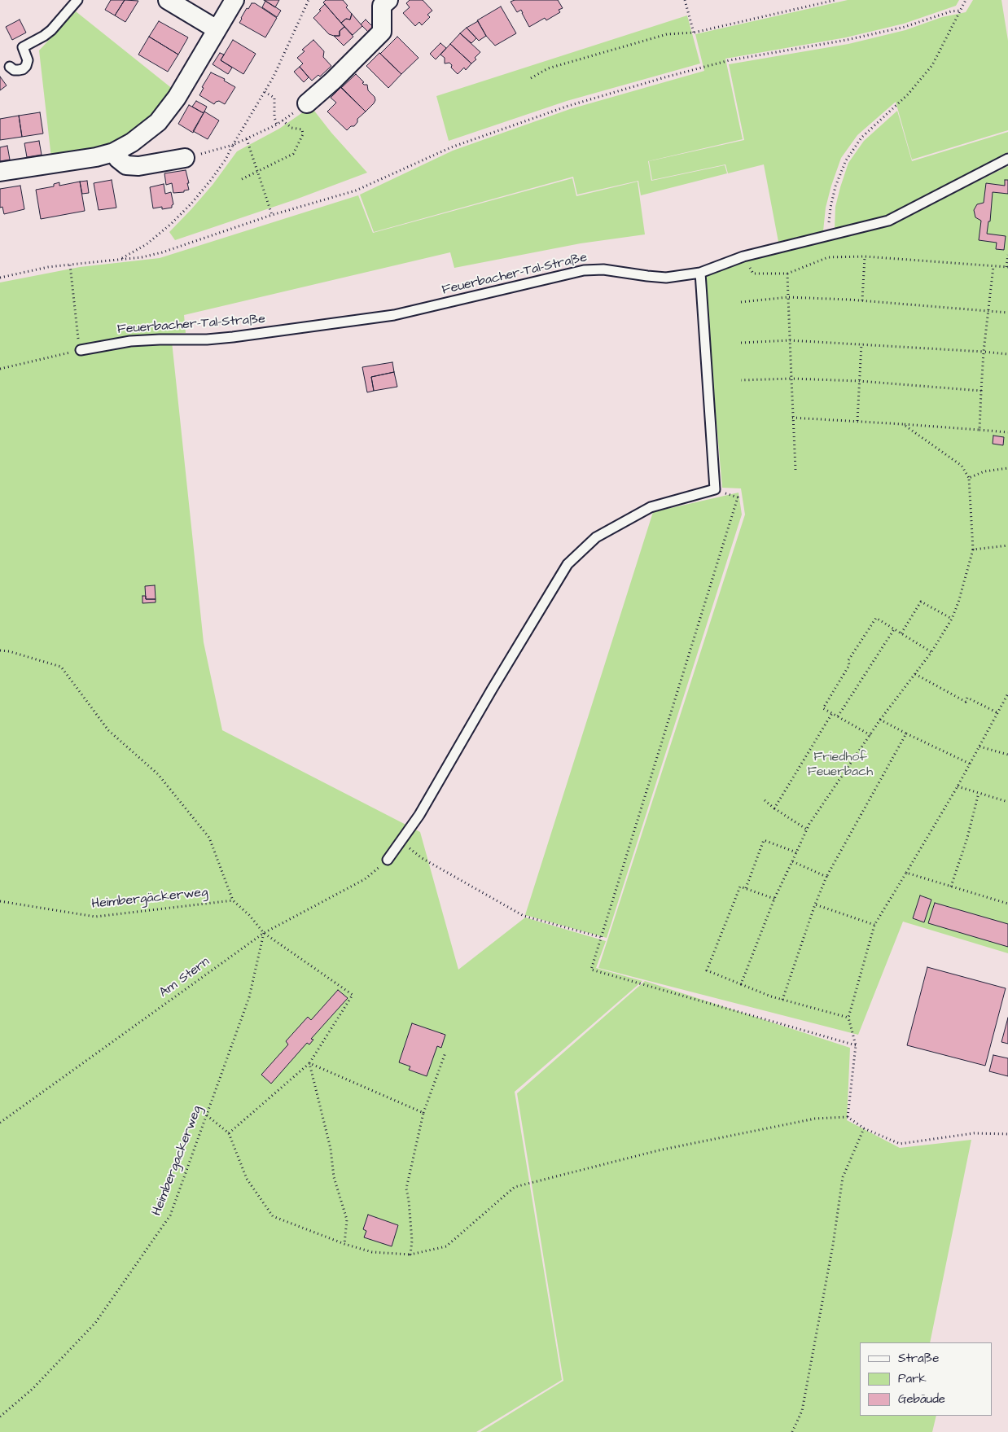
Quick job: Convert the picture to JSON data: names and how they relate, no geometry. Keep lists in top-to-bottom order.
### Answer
{
  "streets": {
    "lane": ["Feuerbacher-Tal-Straße"],
    "path": ["Heimbergäckerweg", "Am Stern", "Heimbergackerweg"]
  },
  "crossings": [
    ["Am Stern", "Heimbergackerweg"]
  ],
  "parks": ["Friedhof Feuerbach"],
  "legend": ["Straße", "Park", "Gebäude"]
}
